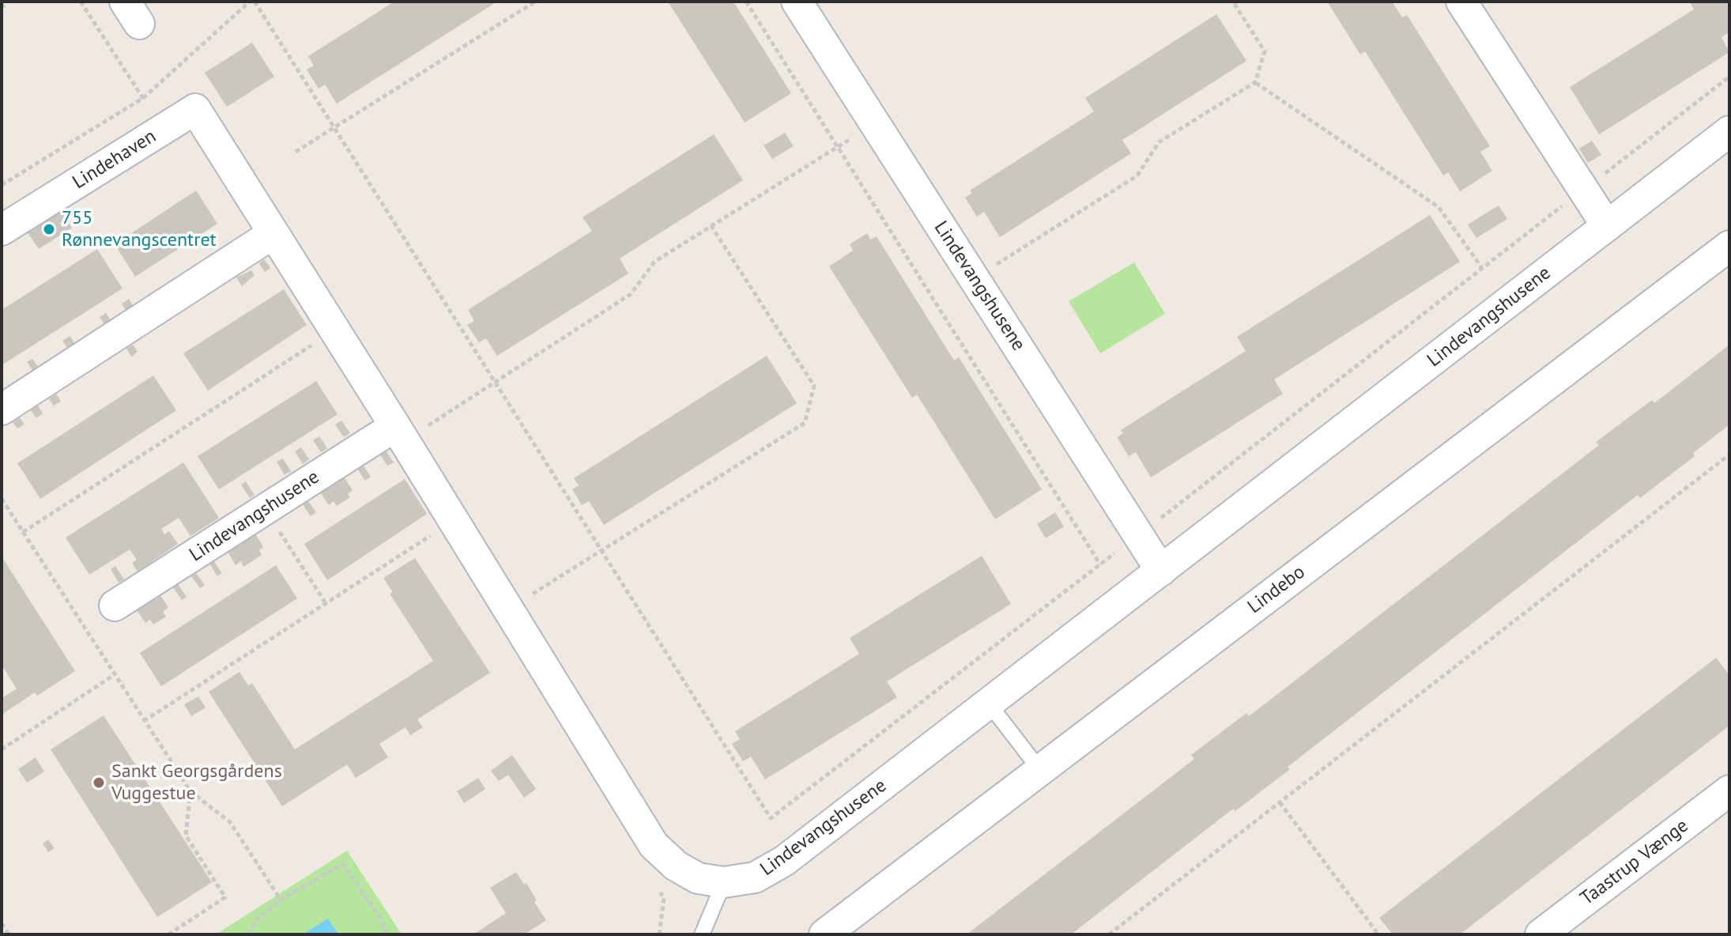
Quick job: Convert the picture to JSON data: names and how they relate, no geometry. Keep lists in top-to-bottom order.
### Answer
{
  "streets": {
    "street": [
      "Lindehaven",
      "Lindevangshusene",
      "Lindebo",
      "Taastrup Vænge"
    ]
  },
  "crossings": [
    ["Lindehaven", "Lindevangshusene"]
  ],
  "places": ["755 Rønnevangscentret", "Sankt Georgsgårdens Vuggestue"]
}
